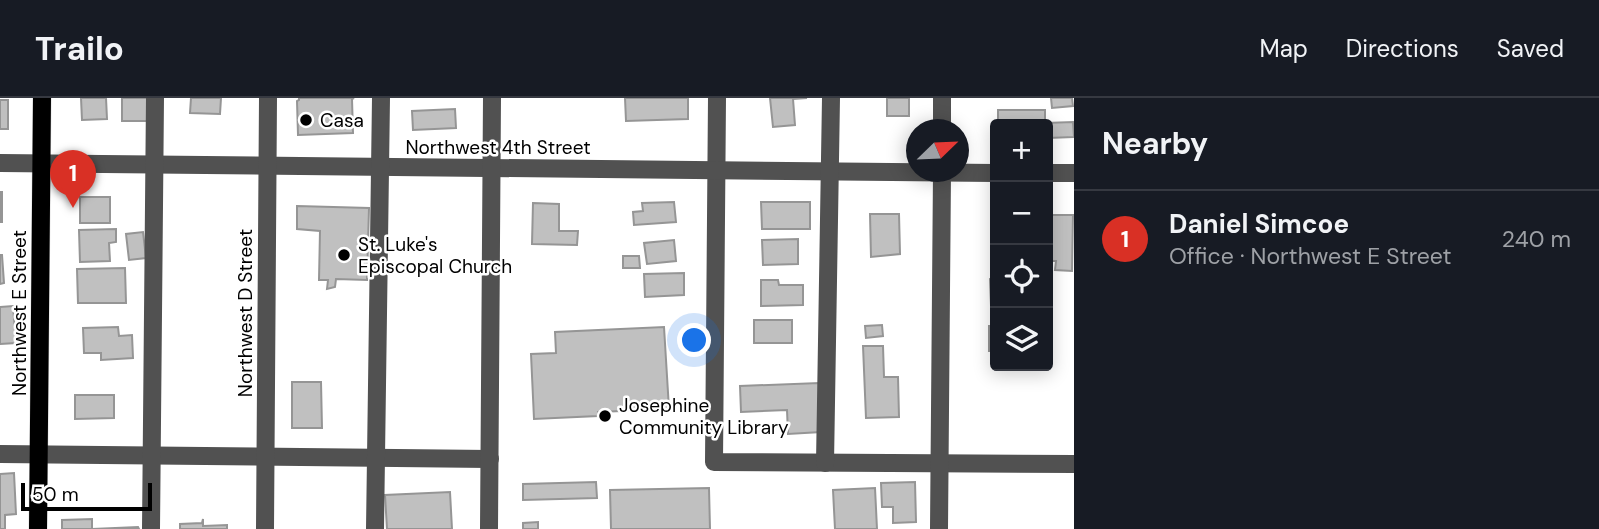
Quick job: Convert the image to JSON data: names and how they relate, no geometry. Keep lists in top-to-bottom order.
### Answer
{
  "streets": {
    "main road": ["Northwest E Street"],
    "street": ["Northwest 4th Street", "Northwest D Street"]
  },
  "crossings": [
    ["Northwest 4th Street", "Northwest E Street"],
    ["Northwest 4th Street", "Northwest D Street"]
  ],
  "places": ["Casa", "St. Luke's Episcopal Church", "Josephine Community Library"],
  "scale_bar": "50 m",
  "north": "top right",
  "page": {
    "header": "Trailo",
    "nav": ["Map", "Directions", "Saved"],
    "heading": "Nearby",
    "map_buttons": ["+", "−"],
    "pins": "1",
    "list": [
      {
        "mark": "1",
        "name": "Daniel Simcoe",
        "note": "Office · Northwest E Street",
        "value": "240 m"
      }
    ],
    "scale": "50 m"
  }
}
